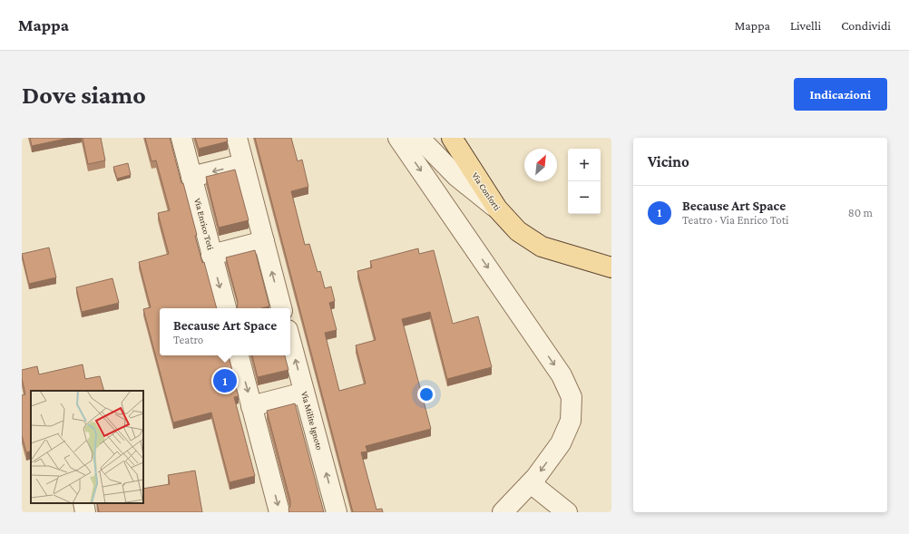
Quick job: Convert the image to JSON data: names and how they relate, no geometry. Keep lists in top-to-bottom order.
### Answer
{
  "streets": {
    "main road": ["Via Conforti"],
    "street": ["Via Enrico Toti", "Via Milite Ignoto"]
  },
  "north": "top right",
  "page": {
    "header": "Mappa",
    "nav": ["Mappa", "Livelli", "Condividi"],
    "buttons": "Indicazioni",
    "title": "Dove siamo",
    "heading": "Vicino",
    "map_buttons": ["+", "−"],
    "list": [
      {
        "mark": "1",
        "name": "Because Art Space",
        "note": "Teatro · Via Enrico Toti",
        "value": "80 m"
      }
    ],
    "popup": ["Because Art Space", "Teatro"],
    "pins": "1"
  }
}
